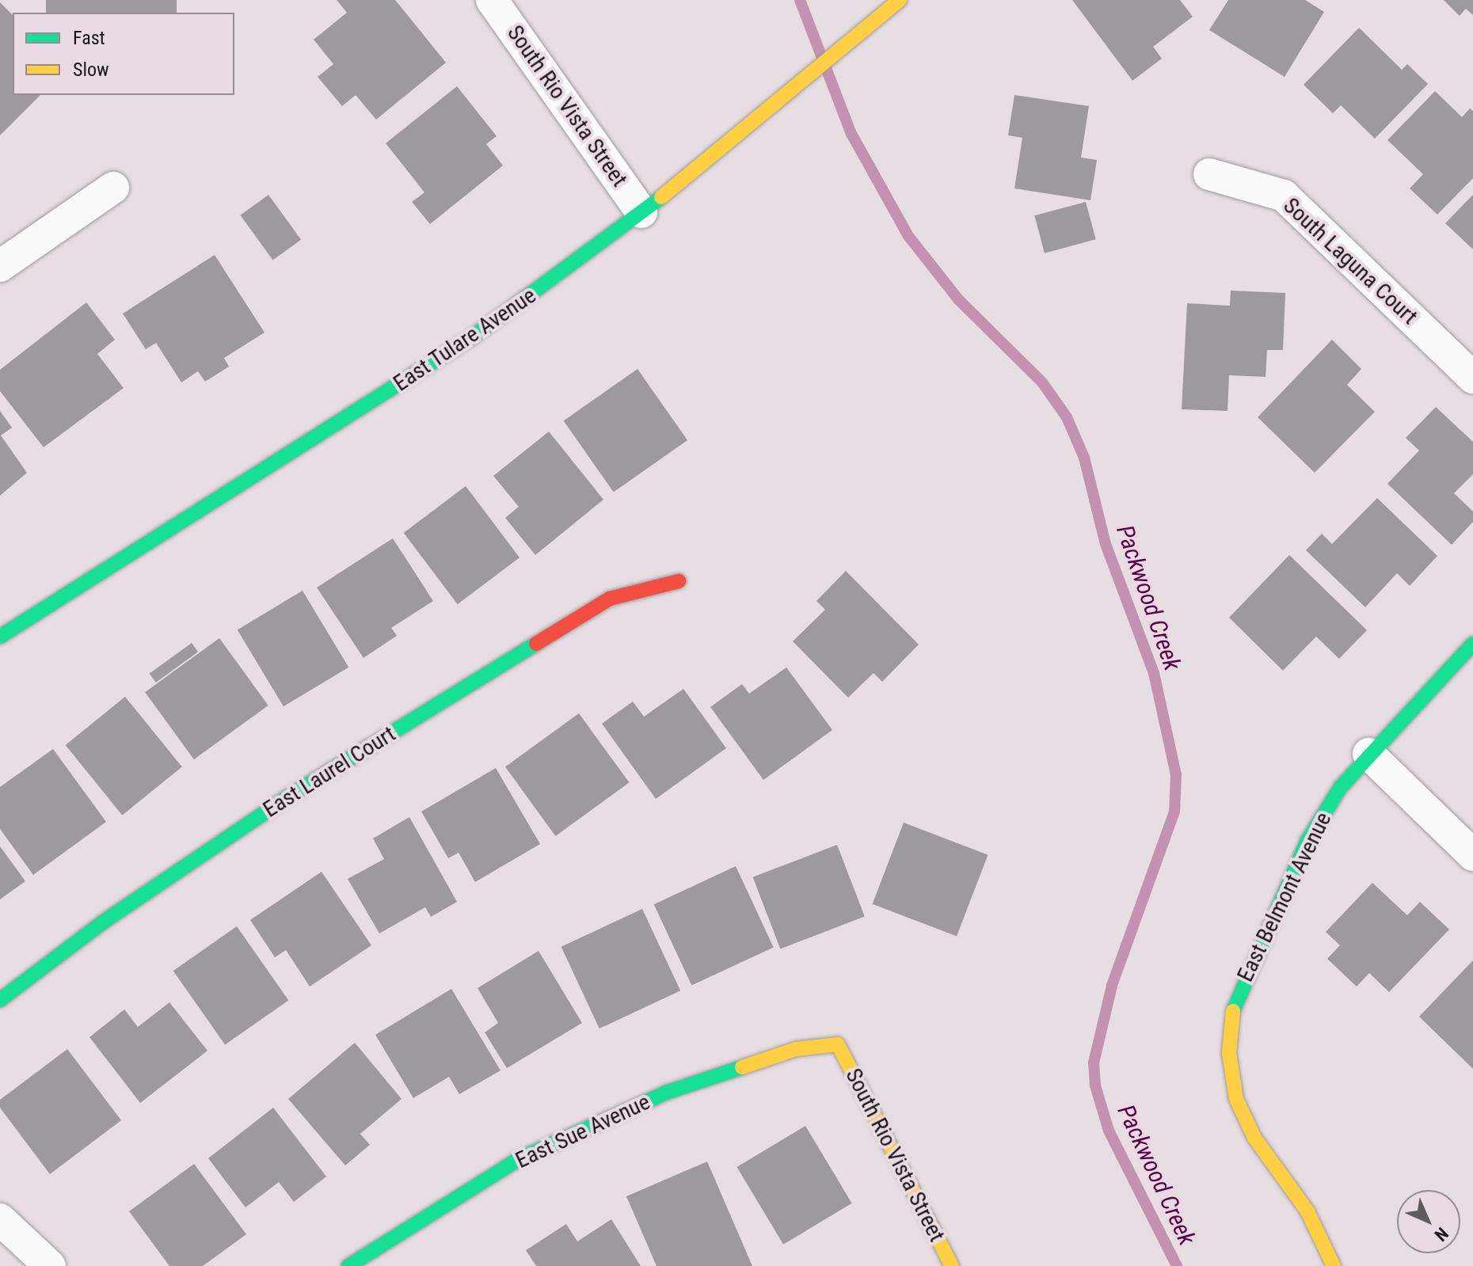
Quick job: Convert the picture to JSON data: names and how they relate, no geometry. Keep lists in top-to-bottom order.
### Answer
{
  "streets": {
    "street": [
      "South Rio Vista Street",
      "South Laguna Court",
      "East Tulare Avenue",
      "East Laurel Court",
      "East Belmont Avenue",
      "East Sue Avenue"
    ]
  },
  "crossings": [
    ["South Rio Vista Street", "East Tulare Avenue"],
    ["South Rio Vista Street", "East Sue Avenue"]
  ],
  "water": ["Packwood Creek"],
  "legend": ["Fast", "Slow"],
  "north": "bottom right"
}
